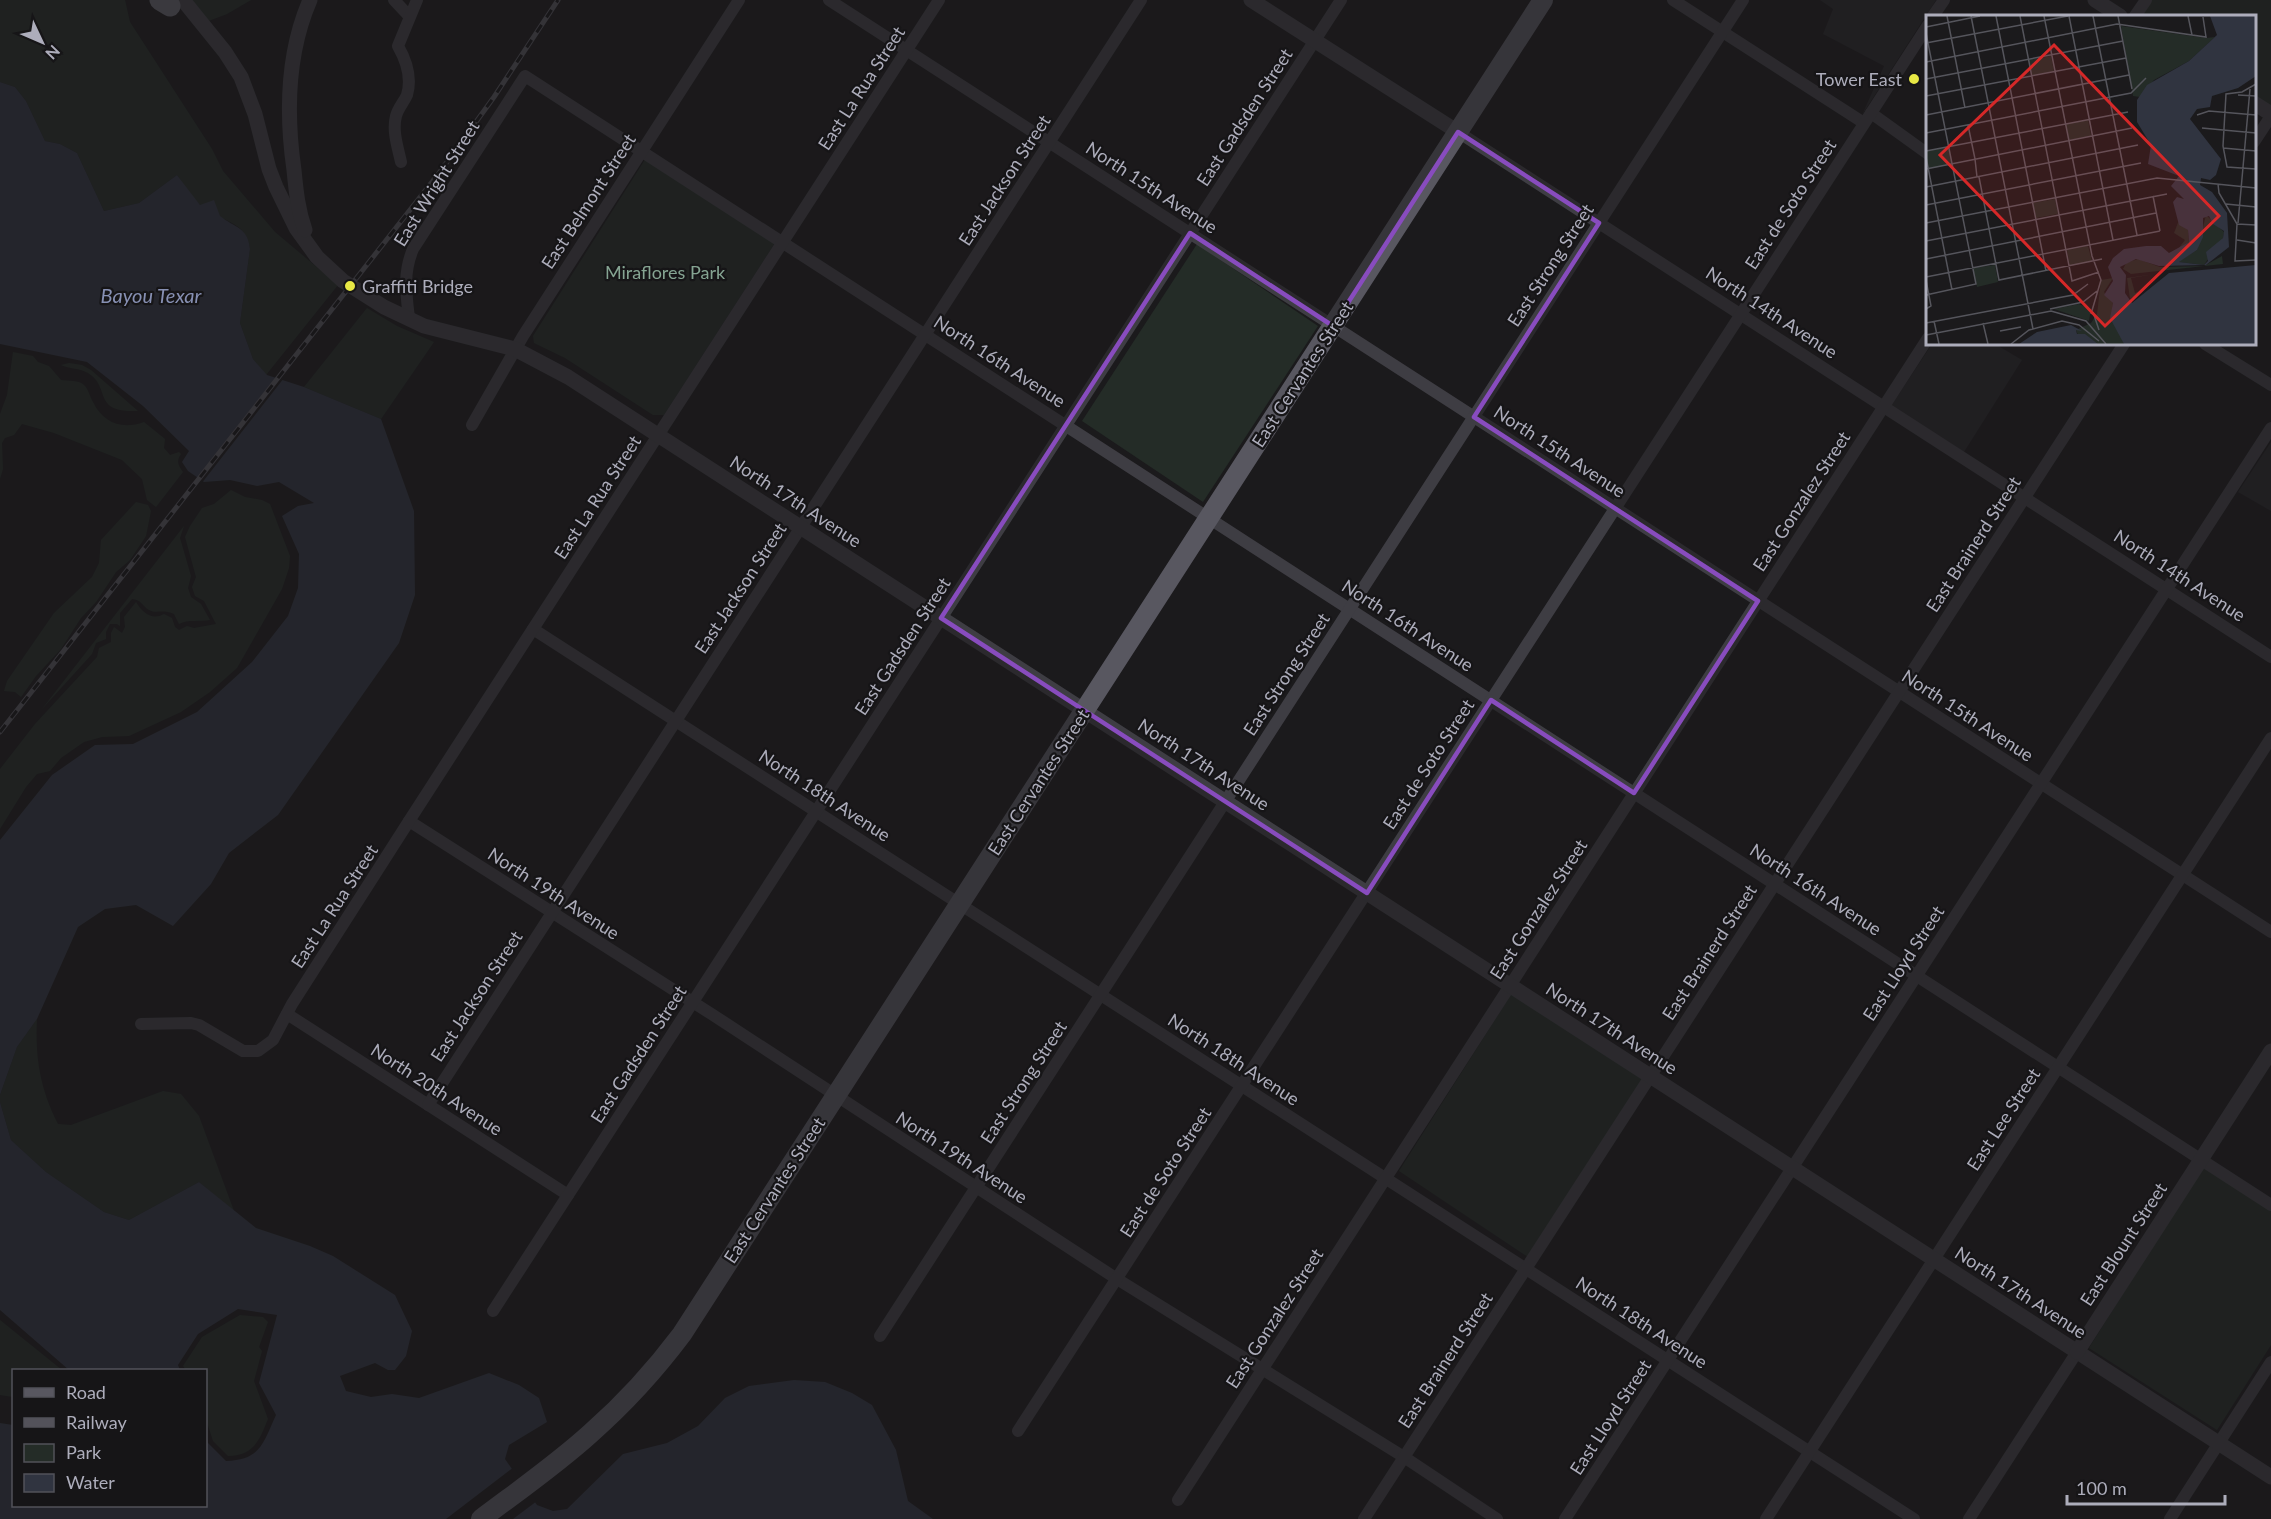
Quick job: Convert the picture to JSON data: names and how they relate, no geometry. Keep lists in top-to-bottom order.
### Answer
{
  "streets": {
    "main road": ["East Cervantes Street"],
    "street": [
      "East La Rua Street",
      "East Gadsden Street",
      "East Jackson Street",
      "East Wright Street",
      "North 15th Avenue",
      "East Belmont Street",
      "East de Soto Street",
      "East Strong Street",
      "North 14th Avenue",
      "North 16th Avenue",
      "North 17th Avenue",
      "East Gonzalez Street",
      "East Brainerd Street",
      "North 18th Avenue",
      "North 19th Avenue",
      "East Lloyd Street",
      "North 20th Avenue",
      "East Lee Street",
      "East Blount Street"
    ]
  },
  "crossings": [
    ["East La Rua Street", "North 15th Avenue"],
    ["East La Rua Street", "North 16th Avenue"],
    ["East La Rua Street", "North 17th Avenue"],
    ["East La Rua Street", "North 18th Avenue"],
    ["East La Rua Street", "North 19th Avenue"],
    ["East La Rua Street", "North 20th Avenue"],
    ["East Gadsden Street", "North 15th Avenue"],
    ["East Gadsden Street", "North 14th Avenue"],
    ["East Gadsden Street", "North 16th Avenue"],
    ["East Gadsden Street", "North 17th Avenue"],
    ["East Gadsden Street", "North 18th Avenue"],
    ["East Gadsden Street", "North 19th Avenue"],
    ["East Gadsden Street", "North 20th Avenue"],
    ["East Jackson Street", "North 15th Avenue"],
    ["East Jackson Street", "North 16th Avenue"],
    ["East Jackson Street", "North 17th Avenue"],
    ["East Jackson Street", "North 18th Avenue"],
    ["East Jackson Street", "North 19th Avenue"],
    ["East Jackson Street", "North 20th Avenue"],
    ["East Wright Street", "North 16th Avenue"],
    ["East Wright Street", "North 17th Avenue"],
    ["North 15th Avenue", "East de Soto Street"],
    ["North 15th Avenue", "East Strong Street"],
    ["North 15th Avenue", "East Cervantes Street"],
    ["North 15th Avenue", "East Gonzalez Street"],
    ["North 15th Avenue", "East Brainerd Street"],
    ["North 15th Avenue", "East Lloyd Street"],
    ["North 15th Avenue", "East Lee Street"],
    ["East Belmont Street", "North 16th Avenue"],
    ["East Belmont Street", "North 17th Avenue"],
    ["East de Soto Street", "North 14th Avenue"],
    ["East de Soto Street", "North 16th Avenue"],
    ["East de Soto Street", "North 17th Avenue"],
    ["East de Soto Street", "North 18th Avenue"],
    ["East de Soto Street", "North 19th Avenue"],
    ["East Strong Street", "North 14th Avenue"],
    ["East Strong Street", "North 16th Avenue"],
    ["East Strong Street", "North 17th Avenue"],
    ["East Strong Street", "North 18th Avenue"],
    ["East Strong Street", "North 19th Avenue"],
    ["North 14th Avenue", "East Cervantes Street"],
    ["North 14th Avenue", "East Gonzalez Street"],
    ["North 14th Avenue", "East Brainerd Street"],
    ["North 14th Avenue", "East Lloyd Street"],
    ["North 16th Avenue", "East Cervantes Street"],
    ["North 16th Avenue", "East Gonzalez Street"],
    ["North 16th Avenue", "East Brainerd Street"],
    ["North 16th Avenue", "East Lloyd Street"],
    ["North 16th Avenue", "East Lee Street"],
    ["North 16th Avenue", "East Blount Street"],
    ["East Cervantes Street", "North 17th Avenue"],
    ["East Cervantes Street", "North 18th Avenue"],
    ["East Cervantes Street", "North 19th Avenue"],
    ["North 17th Avenue", "East Gonzalez Street"],
    ["North 17th Avenue", "East Brainerd Street"],
    ["North 17th Avenue", "East Lloyd Street"],
    ["North 17th Avenue", "East Lee Street"],
    ["North 17th Avenue", "East Blount Street"],
    ["East Gonzalez Street", "North 18th Avenue"],
    ["East Gonzalez Street", "North 19th Avenue"],
    ["East Brainerd Street", "North 18th Avenue"],
    ["East Brainerd Street", "North 19th Avenue"],
    ["North 18th Avenue", "East Lloyd Street"],
    ["North 18th Avenue", "East Lee Street"]
  ],
  "water": ["Bayou Texar"],
  "parks": ["Miraflores Park"],
  "places": ["Tower East", "Graffiti Bridge"],
  "legend": [
    "Road",
    "Railway",
    "Park",
    "Water"
  ],
  "scale_bar": "100 m",
  "north": "bottom right"
}
